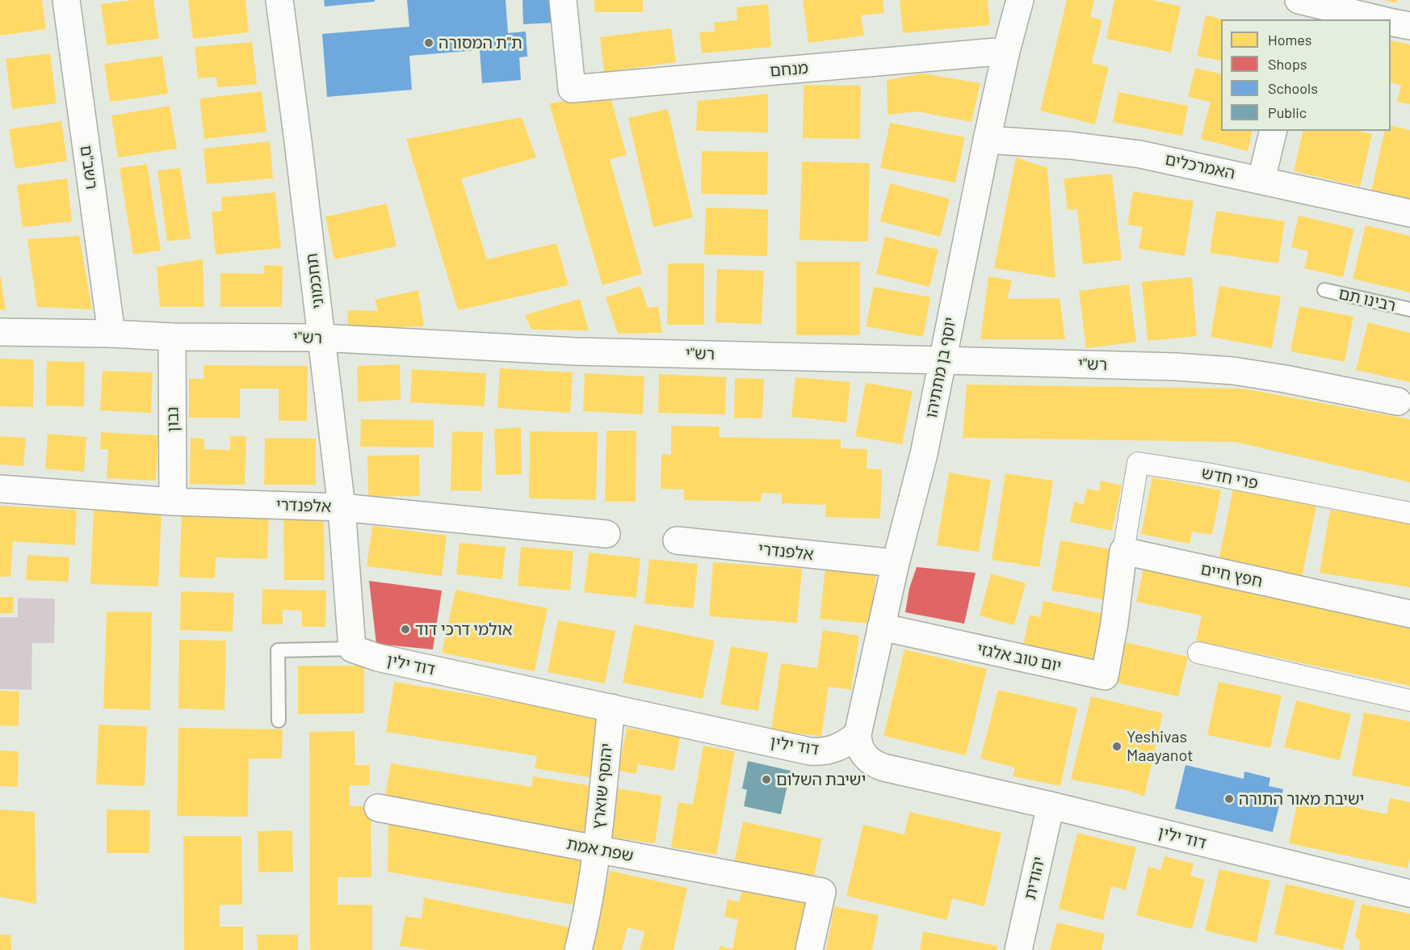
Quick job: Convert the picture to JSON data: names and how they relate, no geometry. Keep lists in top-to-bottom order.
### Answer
{
  "streets": {
    "street": [
      "מנחם",
      "האמרכלים",
      "רשב\"ם",
      "תחכמוני",
      "רש\"י",
      "יוסף בן מתתיהו",
      "נבון",
      "פרי חדש",
      "אלפנדרי",
      "חפץ חיים",
      "יום טוב אלגזי",
      "דוד ילין",
      "יהוסף שוארץ",
      "שפת אמת",
      "יהודית"
    ],
    "lane": ["רבינו תם"]
  },
  "crossings": [
    ["מנחם", "יוסף בן מתתיהו"],
    ["האמרכלים", "יוסף בן מתתיהו"],
    ["רשב\"ם", "רש\"י"],
    ["תחכמוני", "רש\"י"],
    ["תחכמוני", "אלפנדרי"],
    ["תחכמוני", "דוד ילין"],
    ["רש\"י", "יוסף בן מתתיהו"],
    ["רש\"י", "נבון"],
    ["יוסף בן מתתיהו", "אלפנדרי"],
    ["יוסף בן מתתיהו", "יום טוב אלגזי"],
    ["יוסף בן מתתיהו", "דוד ילין"],
    ["נבון", "אלפנדרי"],
    ["פרי חדש", "חפץ חיים"],
    ["פרי חדש", "יום טוב אלגזי"],
    ["חפץ חיים", "יום טוב אלגזי"],
    ["דוד ילין", "יהוסף שוארץ"],
    ["דוד ילין", "יהודית"],
    ["יהוסף שוארץ", "שפת אמת"]
  ],
  "places": [
    "ת\"ת המסורה",
    "אולמי דרכי דוד",
    "Yeshivas Maayanot",
    "ישיבת השלום",
    "ישיבת מאור התורה"
  ],
  "legend": [
    "Homes",
    "Shops",
    "Schools",
    "Public"
  ]
}
